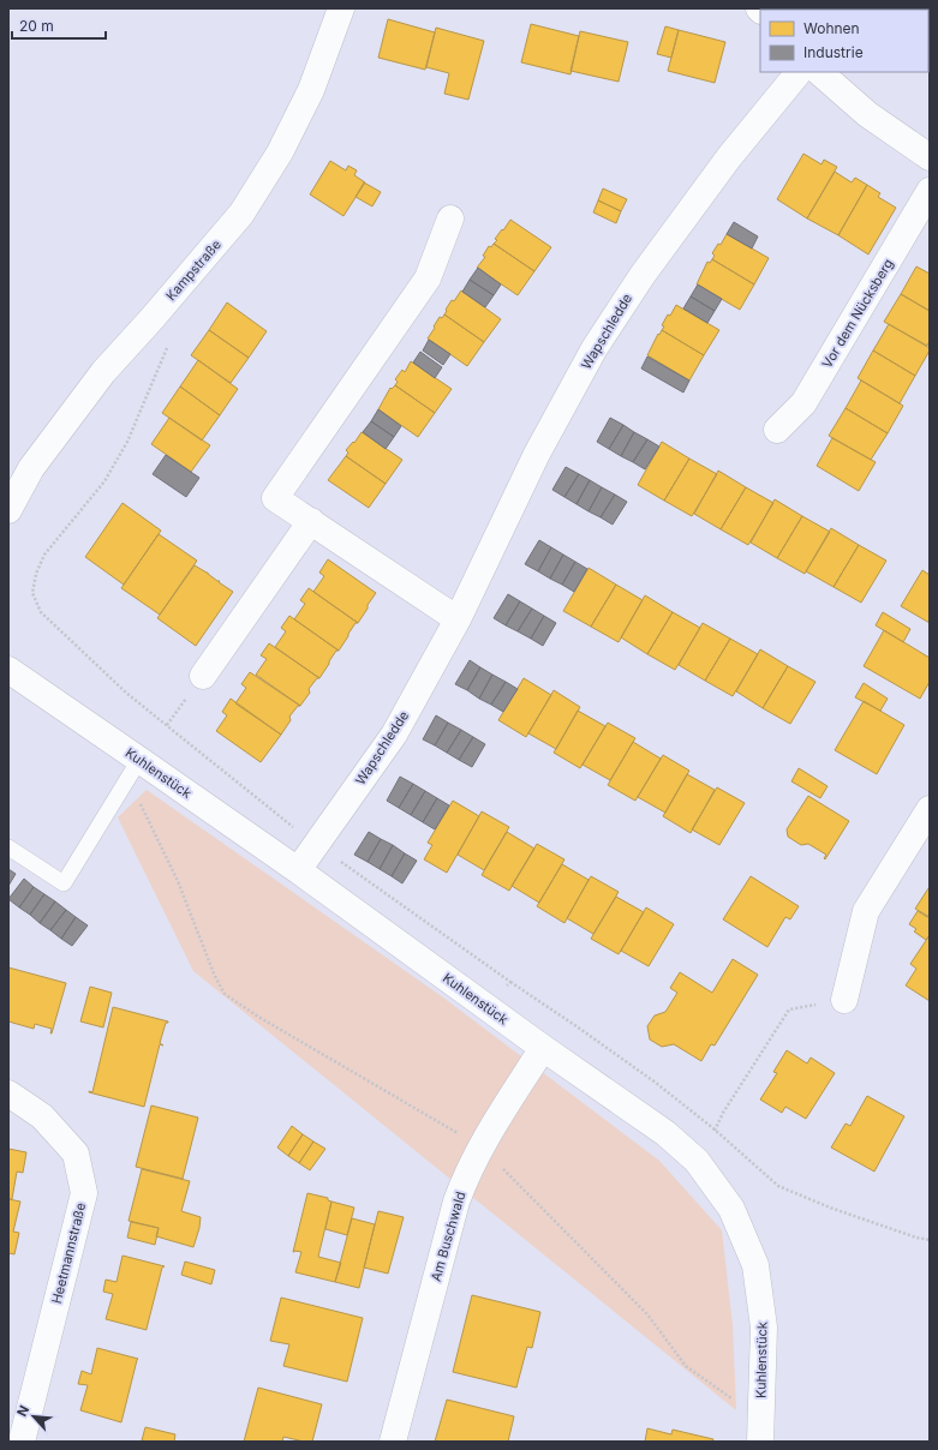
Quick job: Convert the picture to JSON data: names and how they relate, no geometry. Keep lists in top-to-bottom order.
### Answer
{
  "streets": {
    "street": [
      "Kampstraße",
      "Vor dem Nücksberg",
      "Wapschledde",
      "Kuhlenstück",
      "Am Buschwald",
      "Heetmannstraße"
    ]
  },
  "crossings": [
    ["Wapschledde", "Kuhlenstück"],
    ["Kuhlenstück", "Am Buschwald"]
  ],
  "legend": ["Wohnen", "Industrie"],
  "scale_bar": "20 m",
  "north": "top left"
}
